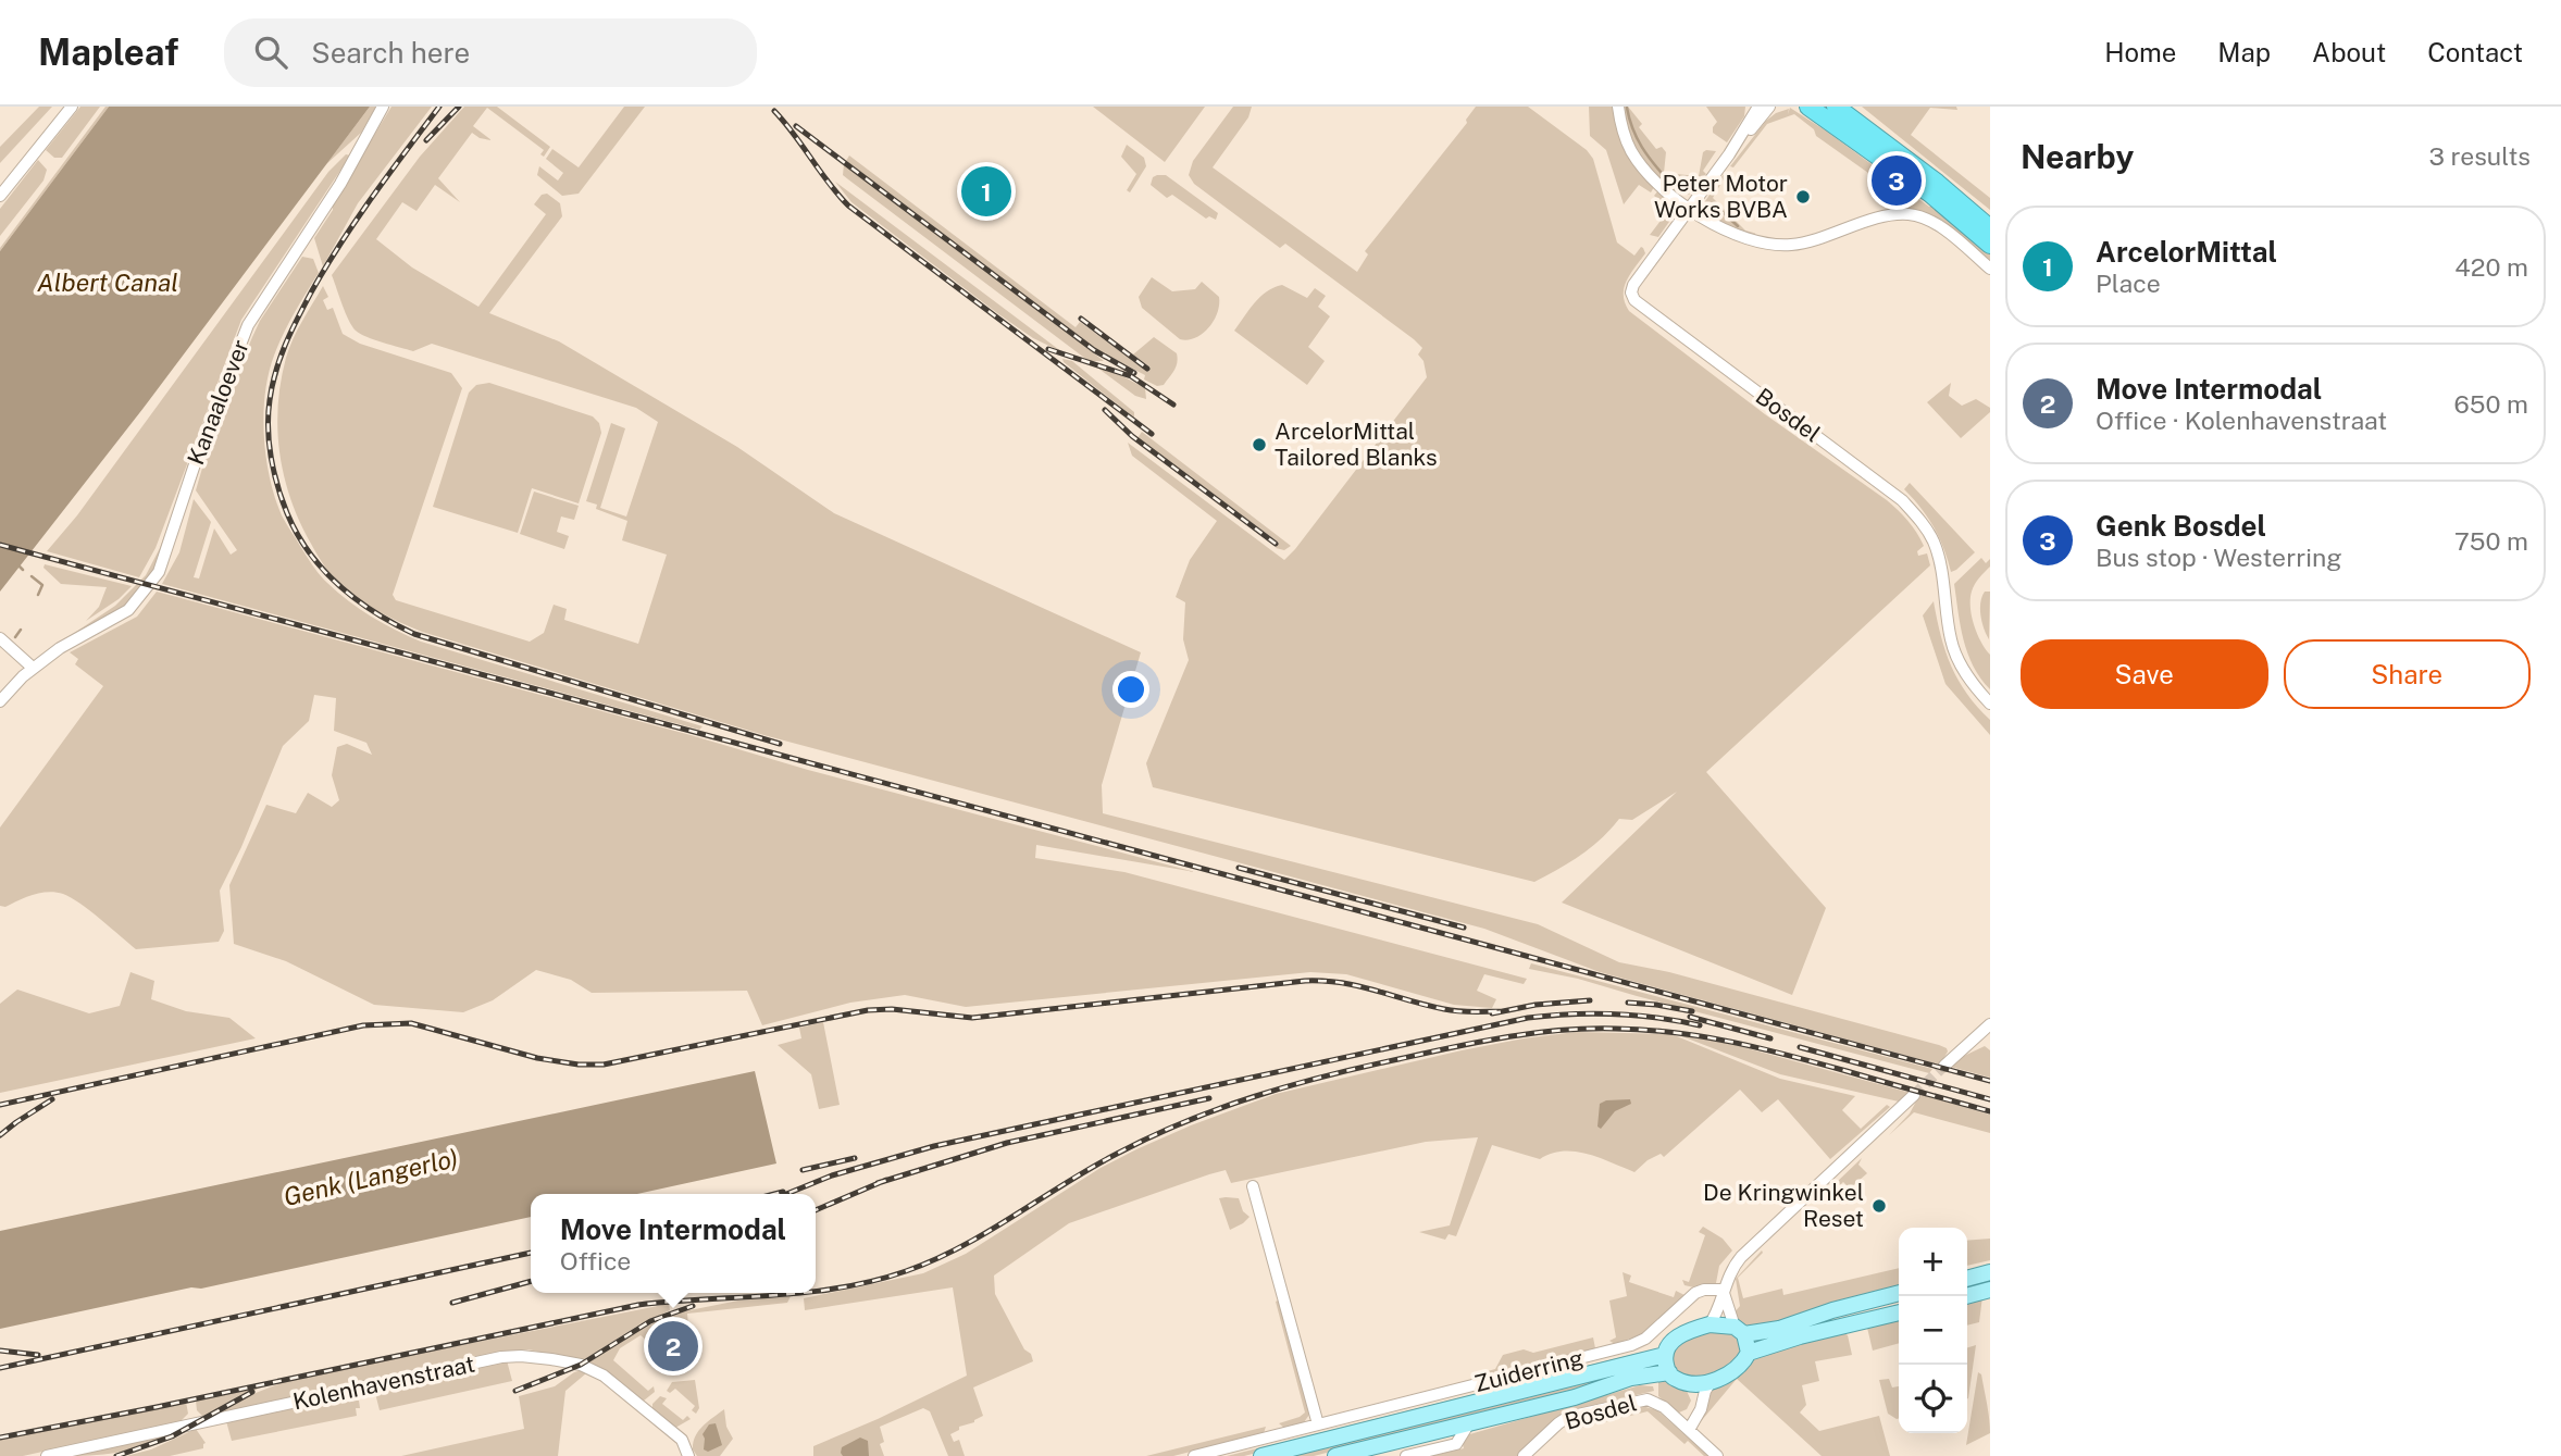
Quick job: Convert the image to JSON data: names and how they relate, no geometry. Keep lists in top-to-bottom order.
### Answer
{
  "streets": {
    "main road": ["Zuiderring"],
    "street": ["Kanaaloever", "Bosdel", "Kolenhavenstraat"]
  },
  "water": ["Albert Canal", "Genk (Langerlo)"],
  "places": ["Peter Motor Works BVBA", "ArcelorMittal Tailored Blanks", "De Kringwinkel Reset"],
  "page": {
    "header": "Mapleaf",
    "search": "Search here",
    "nav": [
      "Home",
      "Map",
      "About",
      "Contact"
    ],
    "heading": ["Nearby", "3 results"],
    "pins": ["3", "1", "2"],
    "list": [
      {
        "mark": "1",
        "name": "ArcelorMittal",
        "note": "Place",
        "value": "420 m"
      },
      {
        "mark": "2",
        "name": "Move Intermodal",
        "note": "Office · Kolenhavenstraat",
        "value": "650 m"
      },
      {
        "mark": "3",
        "name": "Genk Bosdel",
        "note": "Bus stop · Westerring",
        "value": "750 m"
      }
    ],
    "buttons": ["Save", "Share"],
    "popup": ["Move Intermodal", "Office"],
    "map_buttons": ["+", "−"]
  }
}
